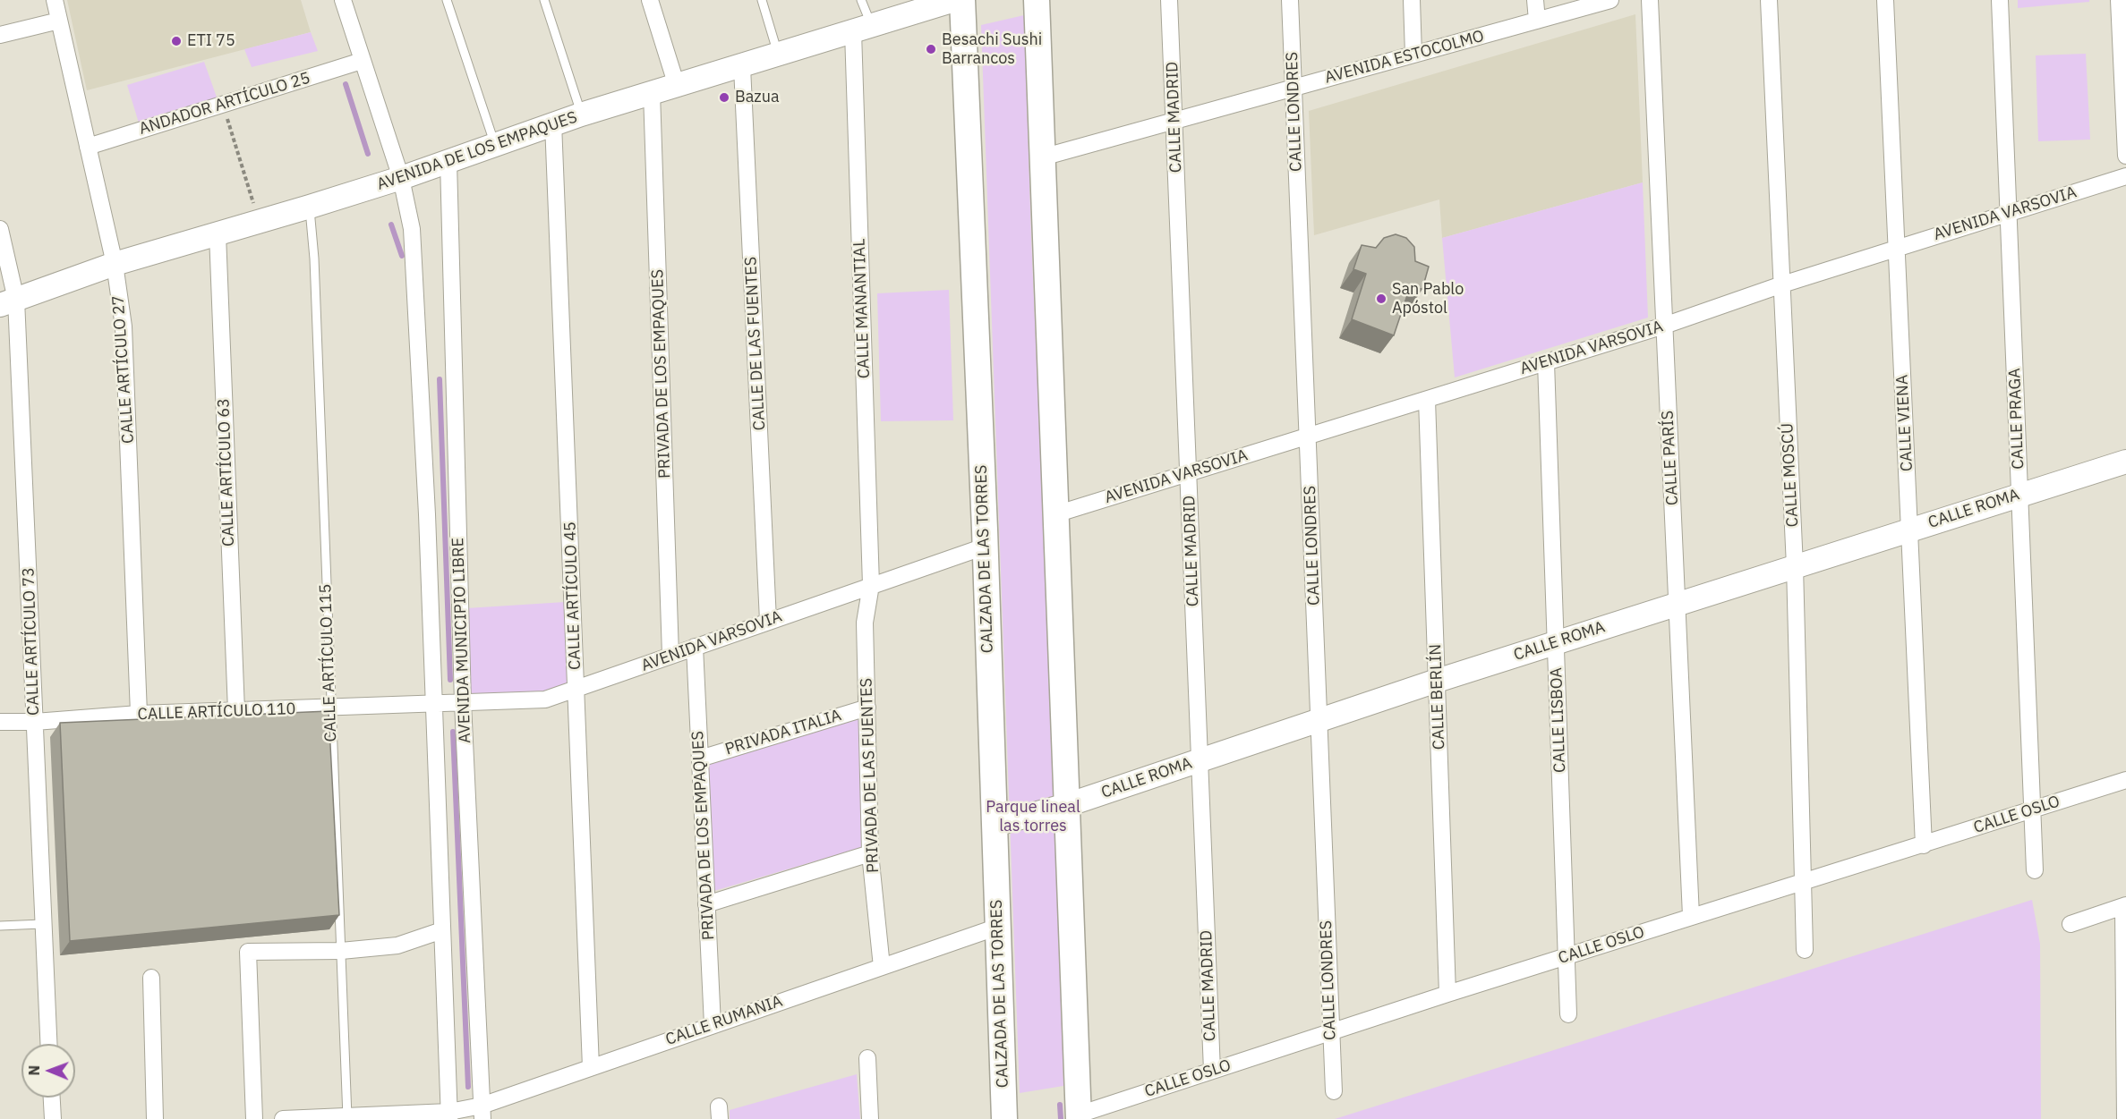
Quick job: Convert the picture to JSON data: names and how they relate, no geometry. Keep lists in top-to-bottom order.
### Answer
{
  "streets": {
    "main road": ["CALZADA DE LAS TORRES"],
    "street": [
      "AVENIDA ESTOCOLMO",
      "ANDADOR ARTÍCULO 25",
      "CALLE LONDRES",
      "CALLE MADRID",
      "AVENIDA DE LOS EMPAQUES",
      "AVENIDA VARSOVIA",
      "CALLE MANANTIAL",
      "CALLE DE LAS FUENTES",
      "CALLE ARTÍCULO 27",
      "PRIVADA DE LOS EMPAQUES",
      "CALLE PRAGA",
      "CALLE VIENA",
      "CALLE PARÍS",
      "CALLE ARTÍCULO 63",
      "CALLE MOSCÚ",
      "CALLE ROMA",
      "CALLE ARTÍCULO 45",
      "AVENIDA MUNICIPIO LIBRE",
      "CALLE ARTÍCULO 73",
      "CALLE BERLÍN",
      "CALLE ARTÍCULO 110",
      "CALLE LISBOA",
      "PRIVADA ITALIA",
      "PRIVADA DE LAS FUENTES",
      "CALLE OSLO",
      "CALLE RUMANIA"
    ],
    "lane": ["CALLE ARTÍCULO 115"]
  },
  "crossings": [
    ["AVENIDA ESTOCOLMO", "CALLE LONDRES"],
    ["AVENIDA ESTOCOLMO", "CALLE MADRID"],
    ["ANDADOR ARTÍCULO 25", "CALLE ARTÍCULO 27"],
    ["ANDADOR ARTÍCULO 25", "AVENIDA MUNICIPIO LIBRE"],
    ["CALLE LONDRES", "AVENIDA VARSOVIA"],
    ["CALLE LONDRES", "CALLE ROMA"],
    ["CALLE LONDRES", "CALLE OSLO"],
    ["CALLE MADRID", "AVENIDA VARSOVIA"],
    ["CALLE MADRID", "CALLE ROMA"],
    ["CALLE MADRID", "CALLE OSLO"],
    ["AVENIDA DE LOS EMPAQUES", "CALLE MANANTIAL"],
    ["AVENIDA DE LOS EMPAQUES", "CALLE DE LAS FUENTES"],
    ["AVENIDA DE LOS EMPAQUES", "CALLE ARTÍCULO 27"],
    ["AVENIDA DE LOS EMPAQUES", "PRIVADA DE LOS EMPAQUES"],
    ["AVENIDA DE LOS EMPAQUES", "CALLE ARTÍCULO 63"],
    ["AVENIDA DE LOS EMPAQUES", "CALLE ARTÍCULO 45"],
    ["AVENIDA DE LOS EMPAQUES", "AVENIDA MUNICIPIO LIBRE"],
    ["AVENIDA DE LOS EMPAQUES", "CALLE ARTÍCULO 73"],
    ["AVENIDA DE LOS EMPAQUES", "CALLE ARTÍCULO 115"],
    ["AVENIDA VARSOVIA", "CALLE MANANTIAL"],
    ["AVENIDA VARSOVIA", "CALLE DE LAS FUENTES"],
    ["AVENIDA VARSOVIA", "PRIVADA DE LOS EMPAQUES"],
    ["AVENIDA VARSOVIA", "CALLE PRAGA"],
    ["AVENIDA VARSOVIA", "CALLE VIENA"],
    ["AVENIDA VARSOVIA", "CALLE PARÍS"],
    ["AVENIDA VARSOVIA", "CALLE MOSCÚ"],
    ["AVENIDA VARSOVIA", "CALZADA DE LAS TORRES"],
    ["AVENIDA VARSOVIA", "CALLE ARTÍCULO 45"],
    ["AVENIDA VARSOVIA", "AVENIDA MUNICIPIO LIBRE"],
    ["AVENIDA VARSOVIA", "CALLE BERLÍN"],
    ["AVENIDA VARSOVIA", "CALLE ARTÍCULO 110"],
    ["AVENIDA VARSOVIA", "CALLE LISBOA"],
    ["AVENIDA VARSOVIA", "PRIVADA DE LAS FUENTES"],
    ["CALLE MANANTIAL", "PRIVADA DE LAS FUENTES"],
    ["CALLE ARTÍCULO 27", "CALLE ARTÍCULO 110"],
    ["PRIVADA DE LOS EMPAQUES", "PRIVADA ITALIA"],
    ["PRIVADA DE LOS EMPAQUES", "CALLE RUMANIA"],
    ["CALLE PRAGA", "CALLE ROMA"],
    ["CALLE PRAGA", "CALLE OSLO"],
    ["CALLE VIENA", "CALLE ROMA"],
    ["CALLE VIENA", "CALLE OSLO"],
    ["CALLE PARÍS", "CALLE ROMA"],
    ["CALLE PARÍS", "CALLE OSLO"],
    ["CALLE ARTÍCULO 63", "CALLE ARTÍCULO 110"],
    ["CALLE MOSCÚ", "CALLE ROMA"],
    ["CALLE MOSCÚ", "CALLE OSLO"],
    ["CALLE ROMA", "CALZADA DE LAS TORRES"],
    ["CALLE ROMA", "CALLE BERLÍN"],
    ["CALLE ROMA", "CALLE LISBOA"],
    ["CALZADA DE LAS TORRES", "CALLE RUMANIA"],
    ["CALLE ARTÍCULO 45", "CALLE RUMANIA"],
    ["AVENIDA MUNICIPIO LIBRE", "CALLE ARTÍCULO 110"],
    ["AVENIDA MUNICIPIO LIBRE", "CALLE RUMANIA"],
    ["CALLE ARTÍCULO 73", "CALLE ARTÍCULO 110"],
    ["CALLE ARTÍCULO 115", "CALLE ARTÍCULO 110"],
    ["CALLE ARTÍCULO 115", "CALLE RUMANIA"],
    ["CALLE BERLÍN", "CALLE OSLO"],
    ["CALLE LISBOA", "CALLE OSLO"],
    ["PRIVADA ITALIA", "PRIVADA DE LAS FUENTES"],
    ["PRIVADA DE LAS FUENTES", "CALLE RUMANIA"]
  ],
  "parks": ["Parque lineal las torres"],
  "places": [
    "ETI 75",
    "Besachi Sushi Barrancos",
    "Bazua",
    "San Pablo Apóstol"
  ],
  "north": "left"
}
